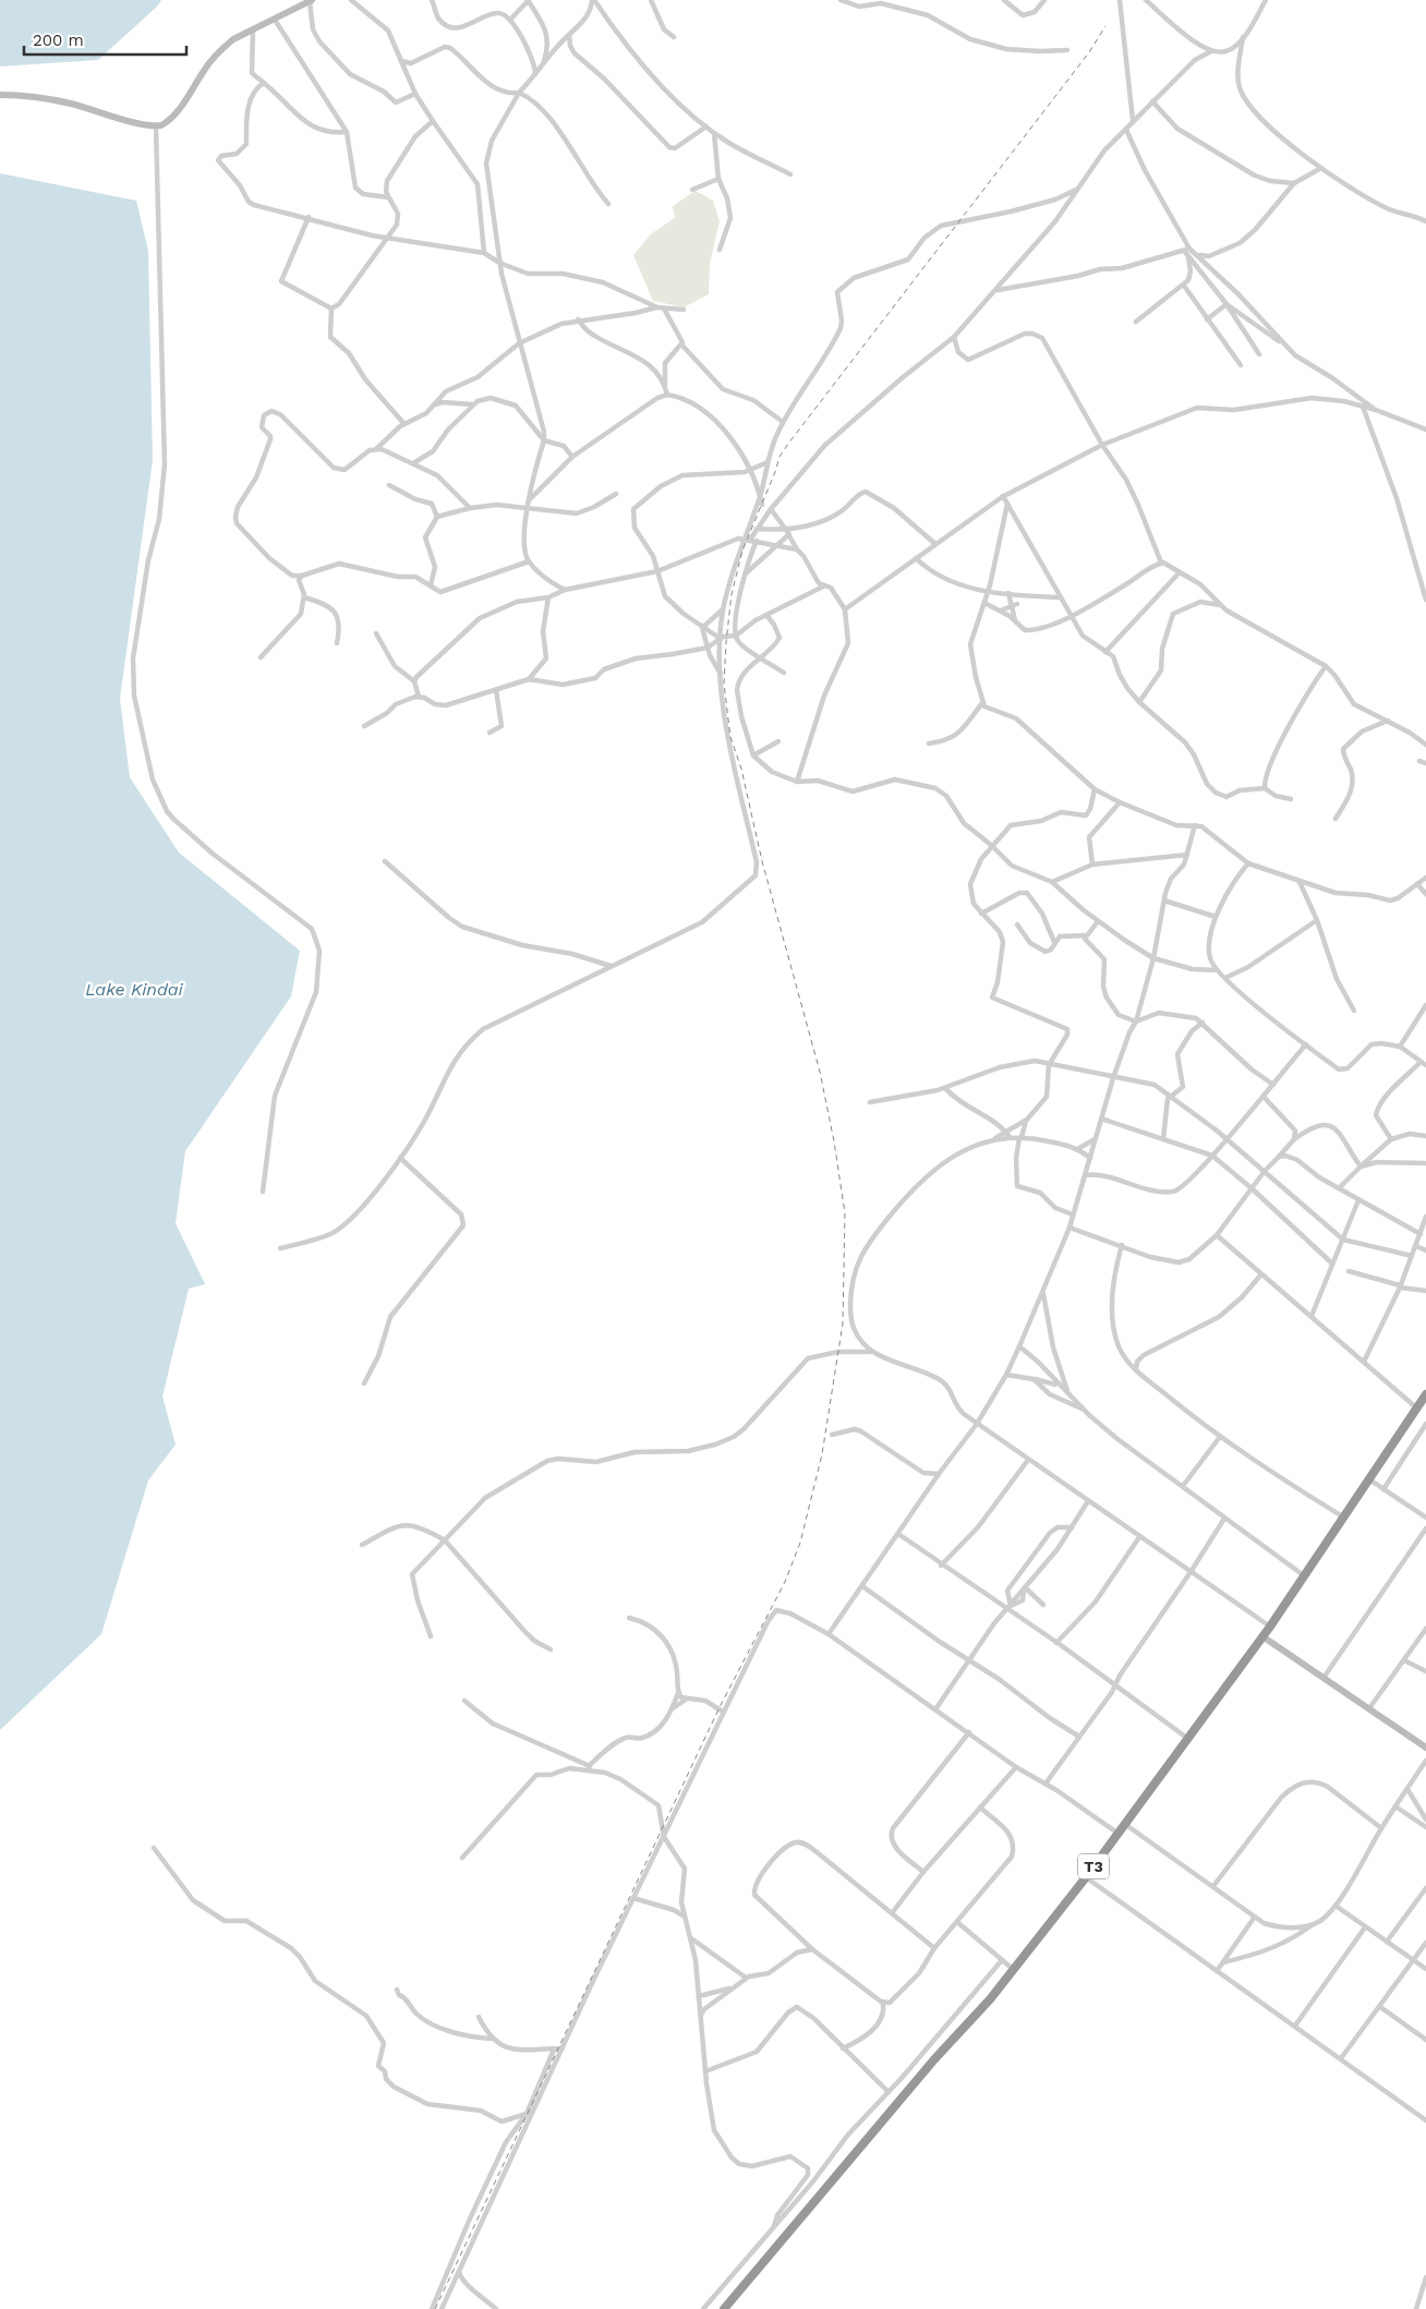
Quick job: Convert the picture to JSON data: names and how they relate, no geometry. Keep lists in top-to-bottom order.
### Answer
{
  "streets": {
    "highway": ["T3"]
  },
  "water": ["Lake Kindai"],
  "scale_bar": "200 m"
}
